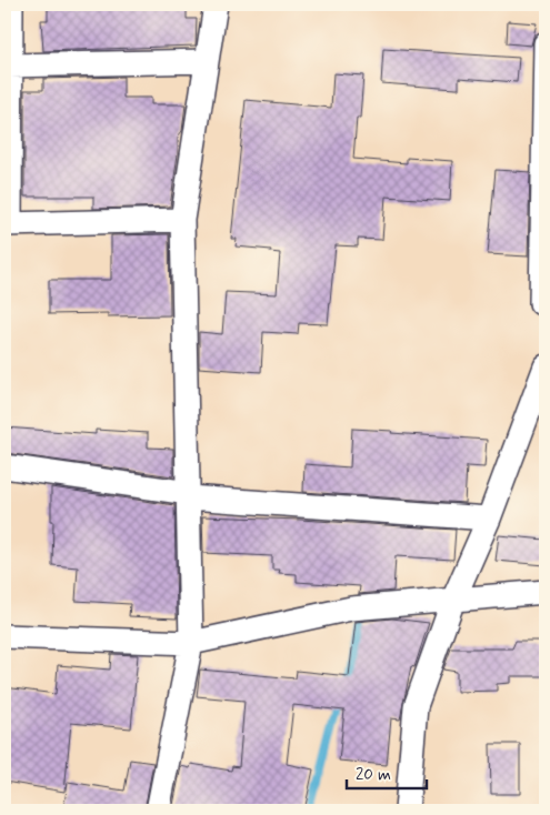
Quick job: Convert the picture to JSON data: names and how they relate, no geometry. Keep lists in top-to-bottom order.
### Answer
{
  "scale_bar": "20 m"
}
